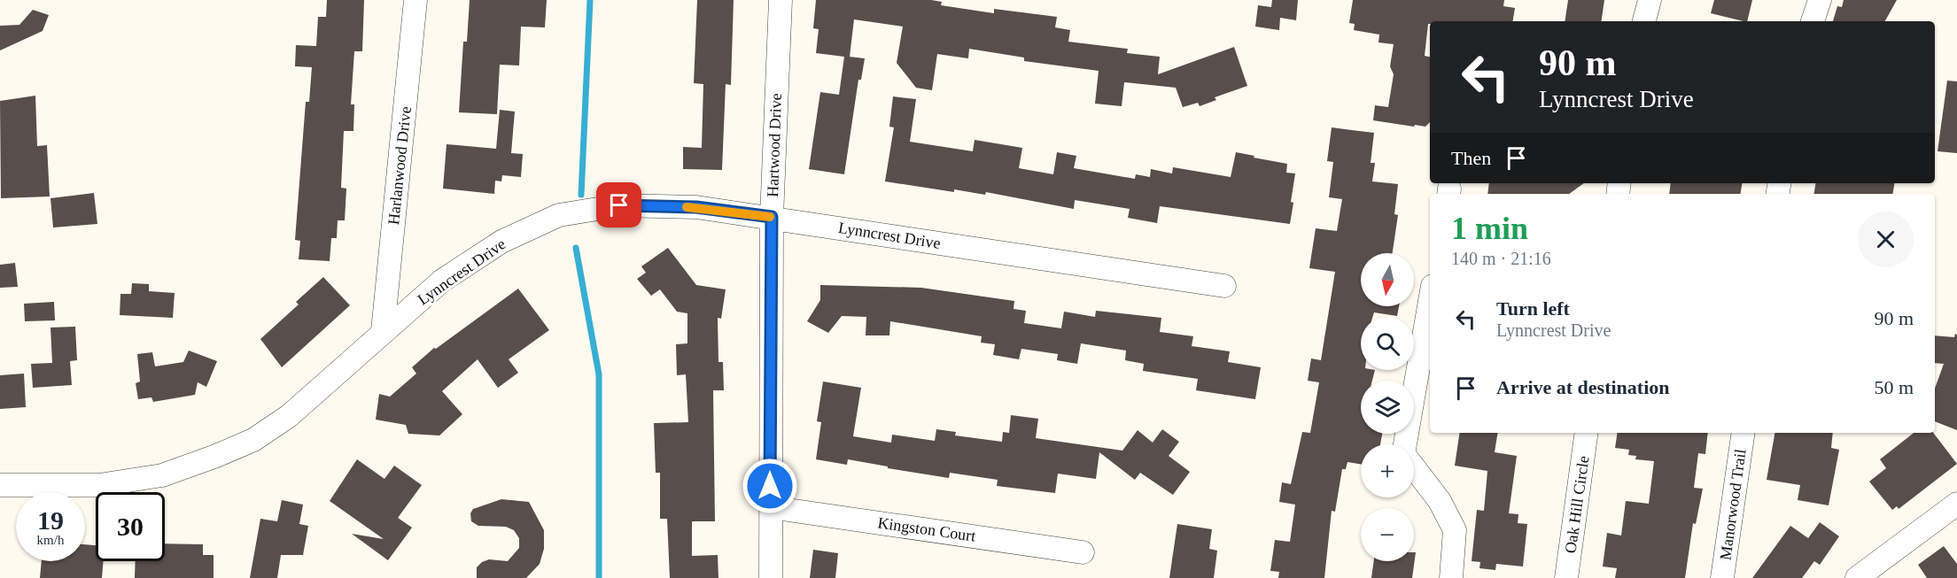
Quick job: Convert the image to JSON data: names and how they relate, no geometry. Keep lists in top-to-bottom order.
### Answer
{
  "streets": {
    "street": [
      "Hartwood Drive",
      "Harlanwood Drive",
      "Lynncrest Drive",
      "Oak Hill Circle",
      "Manorwood Trail",
      "Kingston Court"
    ]
  },
  "crossings": [
    ["Hartwood Drive", "Lynncrest Drive"],
    ["Hartwood Drive", "Kingston Court"],
    ["Harlanwood Drive", "Lynncrest Drive"]
  ],
  "north": "bottom",
  "page": {
    "turn": ["90 m", "Lynncrest Drive"],
    "then": "Then",
    "heading": ["1 min", "140 m · 21:16"],
    "map_buttons": ["+", "−"],
    "list": [
      {
        "name": "Turn left",
        "note": "Lynncrest Drive",
        "value": "90 m"
      },
      {
        "name": "Arrive at destination",
        "value": "50 m"
      }
    ],
    "speed": "19 km/h",
    "limit": "30"
  }
}
